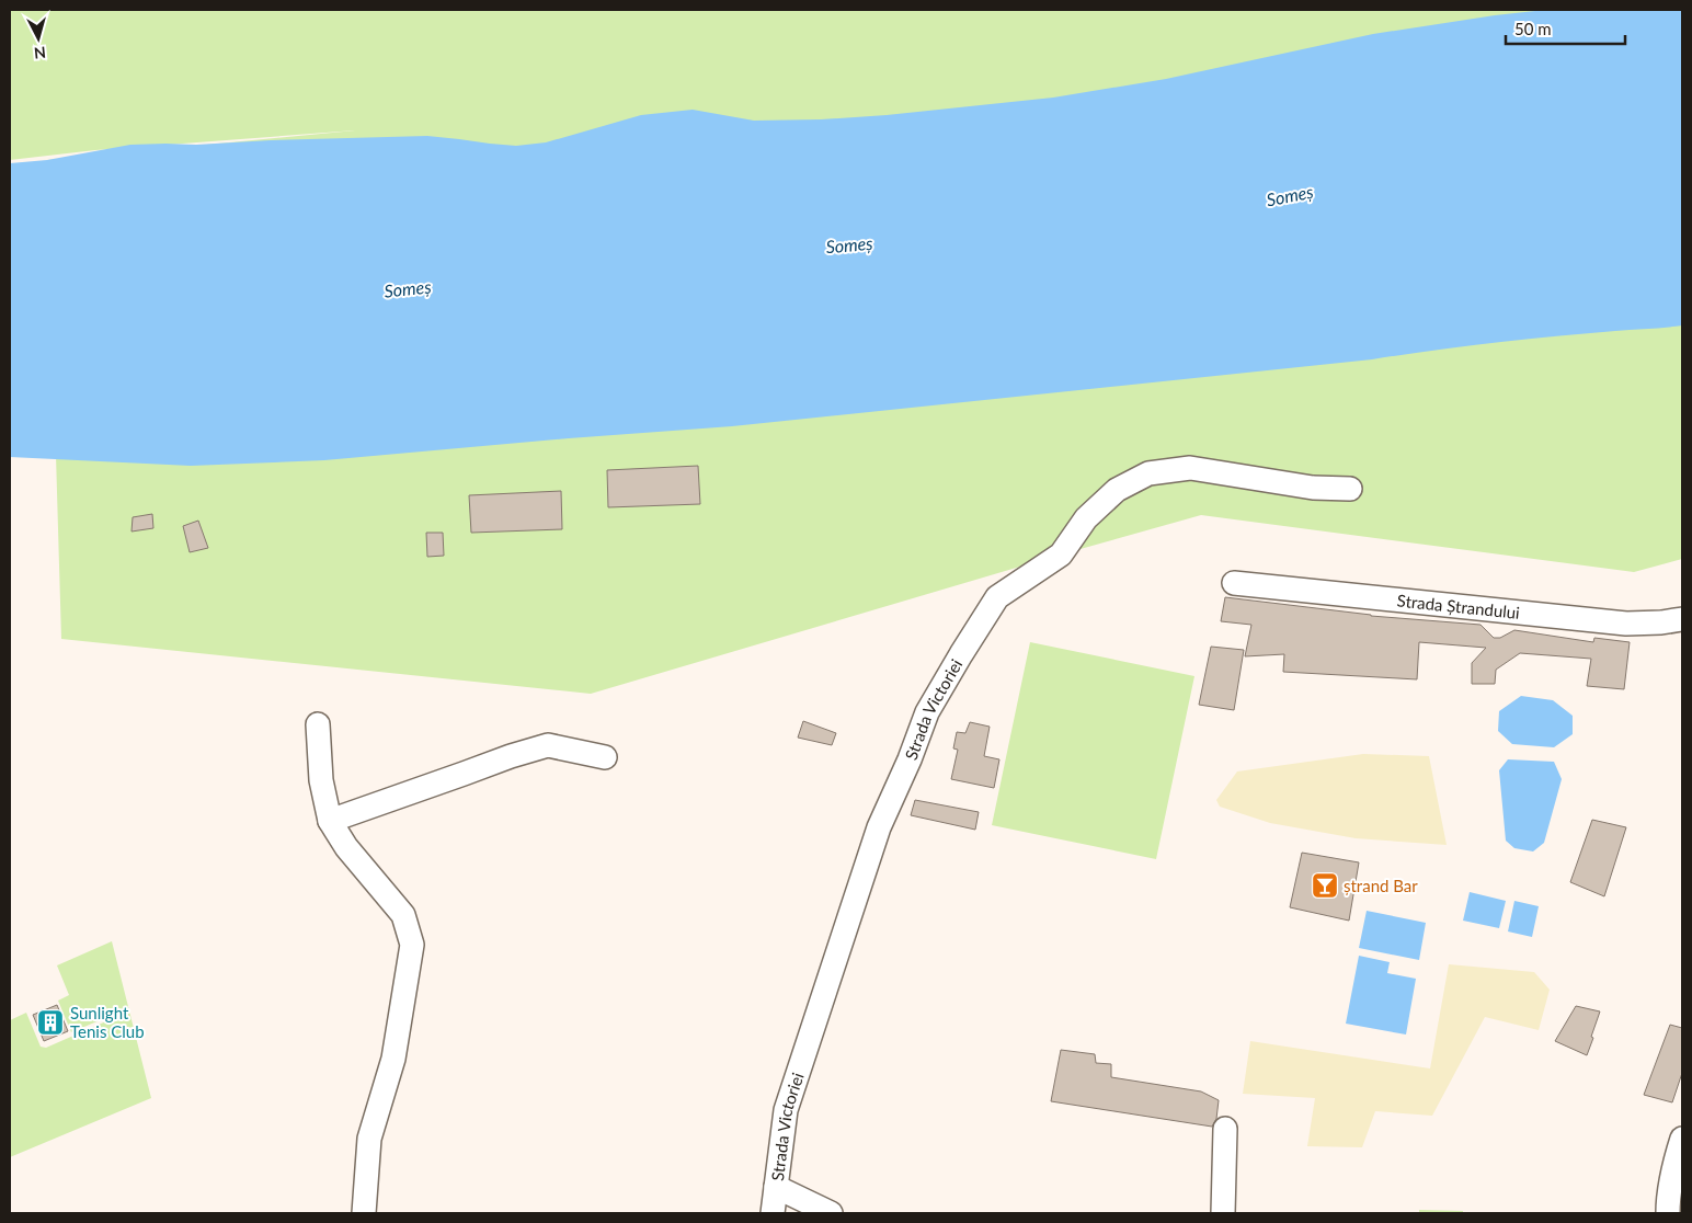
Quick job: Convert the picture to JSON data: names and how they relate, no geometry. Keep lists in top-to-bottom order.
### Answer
{
  "streets": {
    "street": ["Strada Ștrandului", "Strada Victoriei"]
  },
  "water": ["Someș"],
  "places": {
    "bar": ["ștrand Bar"],
    "building": ["Sunlight Tenis Club"]
  },
  "scale_bar": "50 m",
  "north": "bottom"
}
